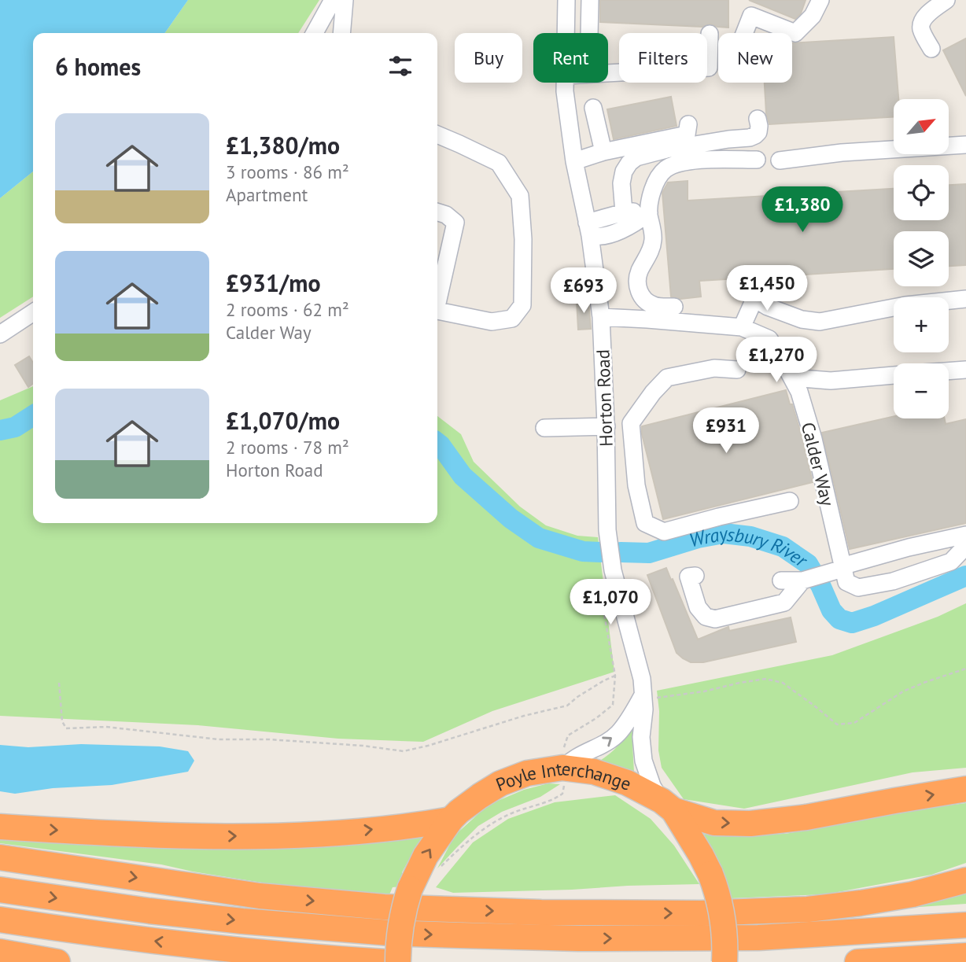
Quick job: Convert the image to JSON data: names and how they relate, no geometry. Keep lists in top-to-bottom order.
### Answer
{
  "streets": {
    "highway": ["Poyle Interchange"],
    "street": ["Horton Road", "Calder Way"]
  },
  "crossings": [
    ["Horton Road", "Calder Way"],
    ["Horton Road", "Poyle Interchange"]
  ],
  "water": ["Wraysbury River"],
  "north": "top right",
  "page": {
    "chip": [
      "Buy",
      "Rent",
      "Filters",
      "New"
    ],
    "heading": "6 homes",
    "map_buttons": ["+", "−"],
    "list": [
      {
        "name": "£1,380/mo",
        "note": "3 rooms · 86 m² · Apartment"
      },
      {
        "name": "£931/mo",
        "note": "2 rooms · 62 m² · Calder Way"
      },
      {
        "name": "£1,070/mo",
        "note": "2 rooms · 78 m² · Horton Road"
      }
    ],
    "price": [
      "£1,380",
      "£1,450",
      "£693",
      "£1,270",
      "£931",
      "£1,070"
    ]
  }
}
